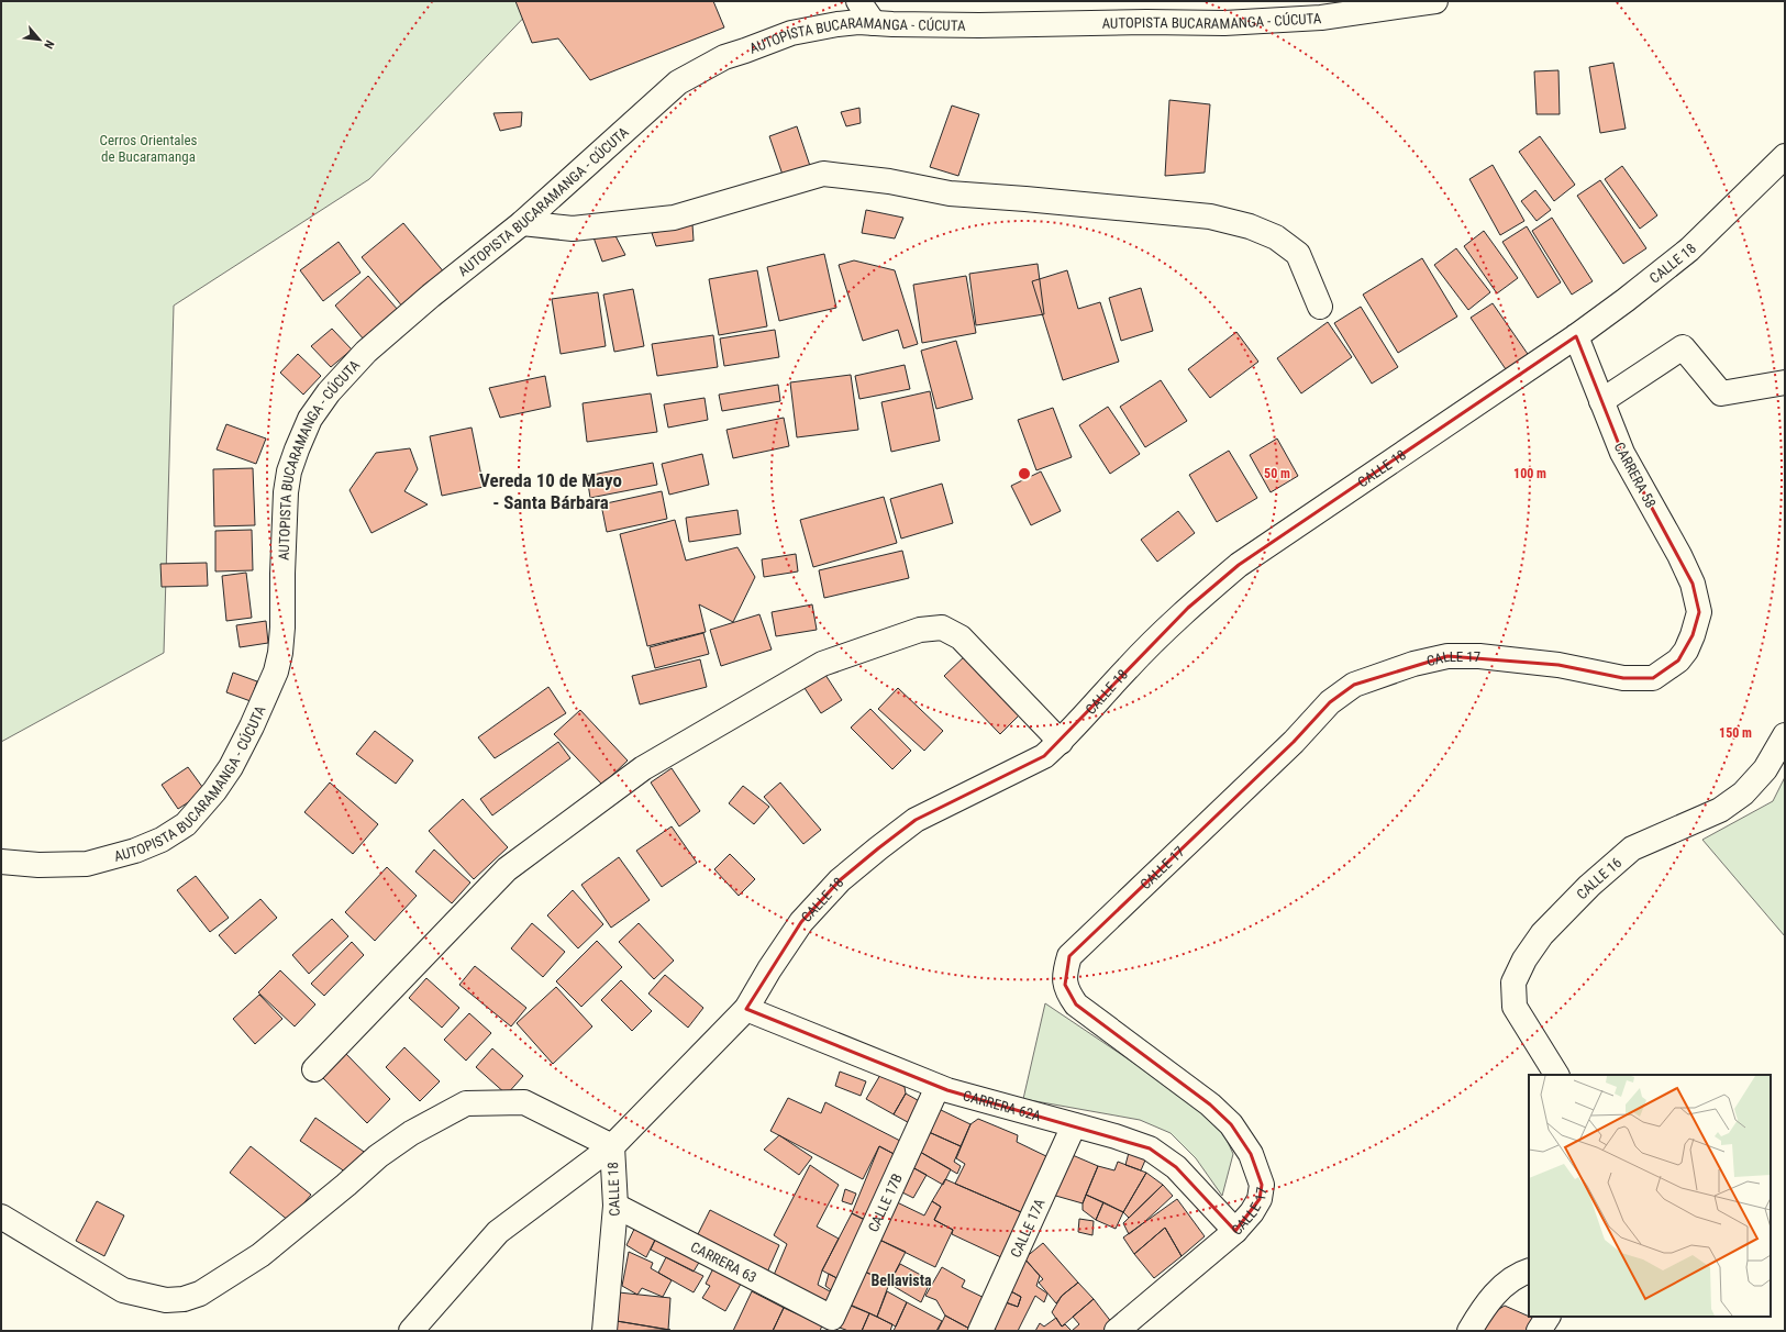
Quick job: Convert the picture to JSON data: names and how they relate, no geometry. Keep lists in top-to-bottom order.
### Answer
{
  "streets": {
    "main road": [
      "AUTOPISTA BUCARAMANGA - CÚCUTA",
      "CALLE 18",
      "CARRERA 58",
      "CALLE 17",
      "CALLE 16",
      "CARRERA 62A",
      "CALLE 17B",
      "CALLE 17A",
      "CARRERA 63"
    ]
  },
  "crossings": [
    ["CALLE 18", "CARRERA 58"],
    ["CALLE 18", "CARRERA 62A"],
    ["CALLE 18", "CARRERA 63"],
    ["CARRERA 58", "CALLE 17"],
    ["CALLE 17", "CARRERA 62A"],
    ["CARRERA 62A", "CALLE 17B"],
    ["CARRERA 62A", "CALLE 17A"],
    ["CALLE 17B", "CARRERA 63"]
  ],
  "districts": ["Vereda 10 de Mayo - Santa Bárbara", "Bellavista"],
  "parks": ["Cerros Orientales de Bucaramanga"],
  "north": "bottom right",
  "rings": ["50 m", "100 m", "150 m"]
}
